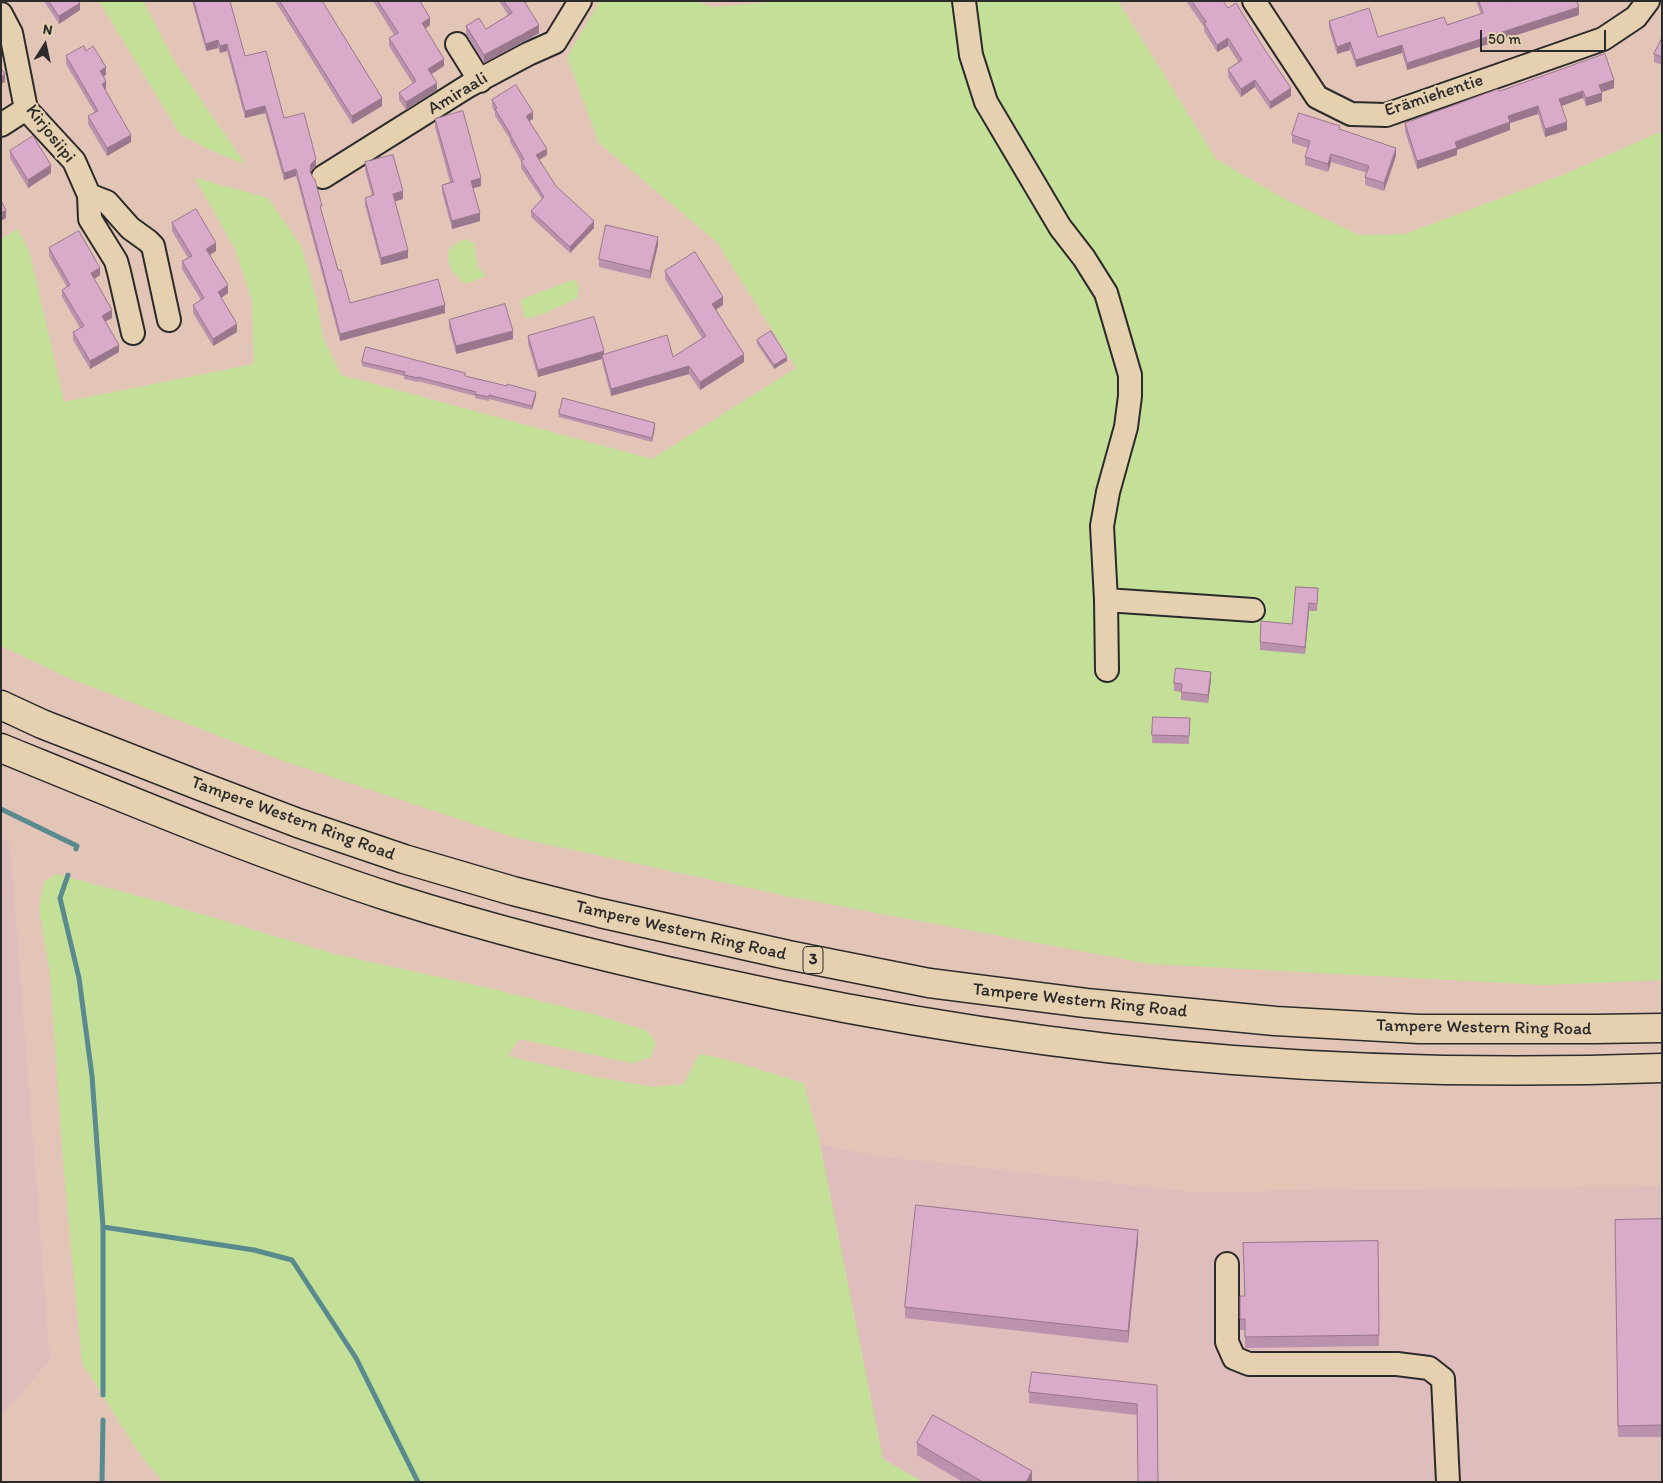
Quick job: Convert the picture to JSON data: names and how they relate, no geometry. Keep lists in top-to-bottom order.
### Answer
{
  "streets": {
    "highway": ["Tampere Western Ring Road", "3"],
    "street": ["Amiraali", "Erämiehentie", "Kirjosiipi"]
  },
  "scale_bar": "50 m",
  "north": "top"
}
